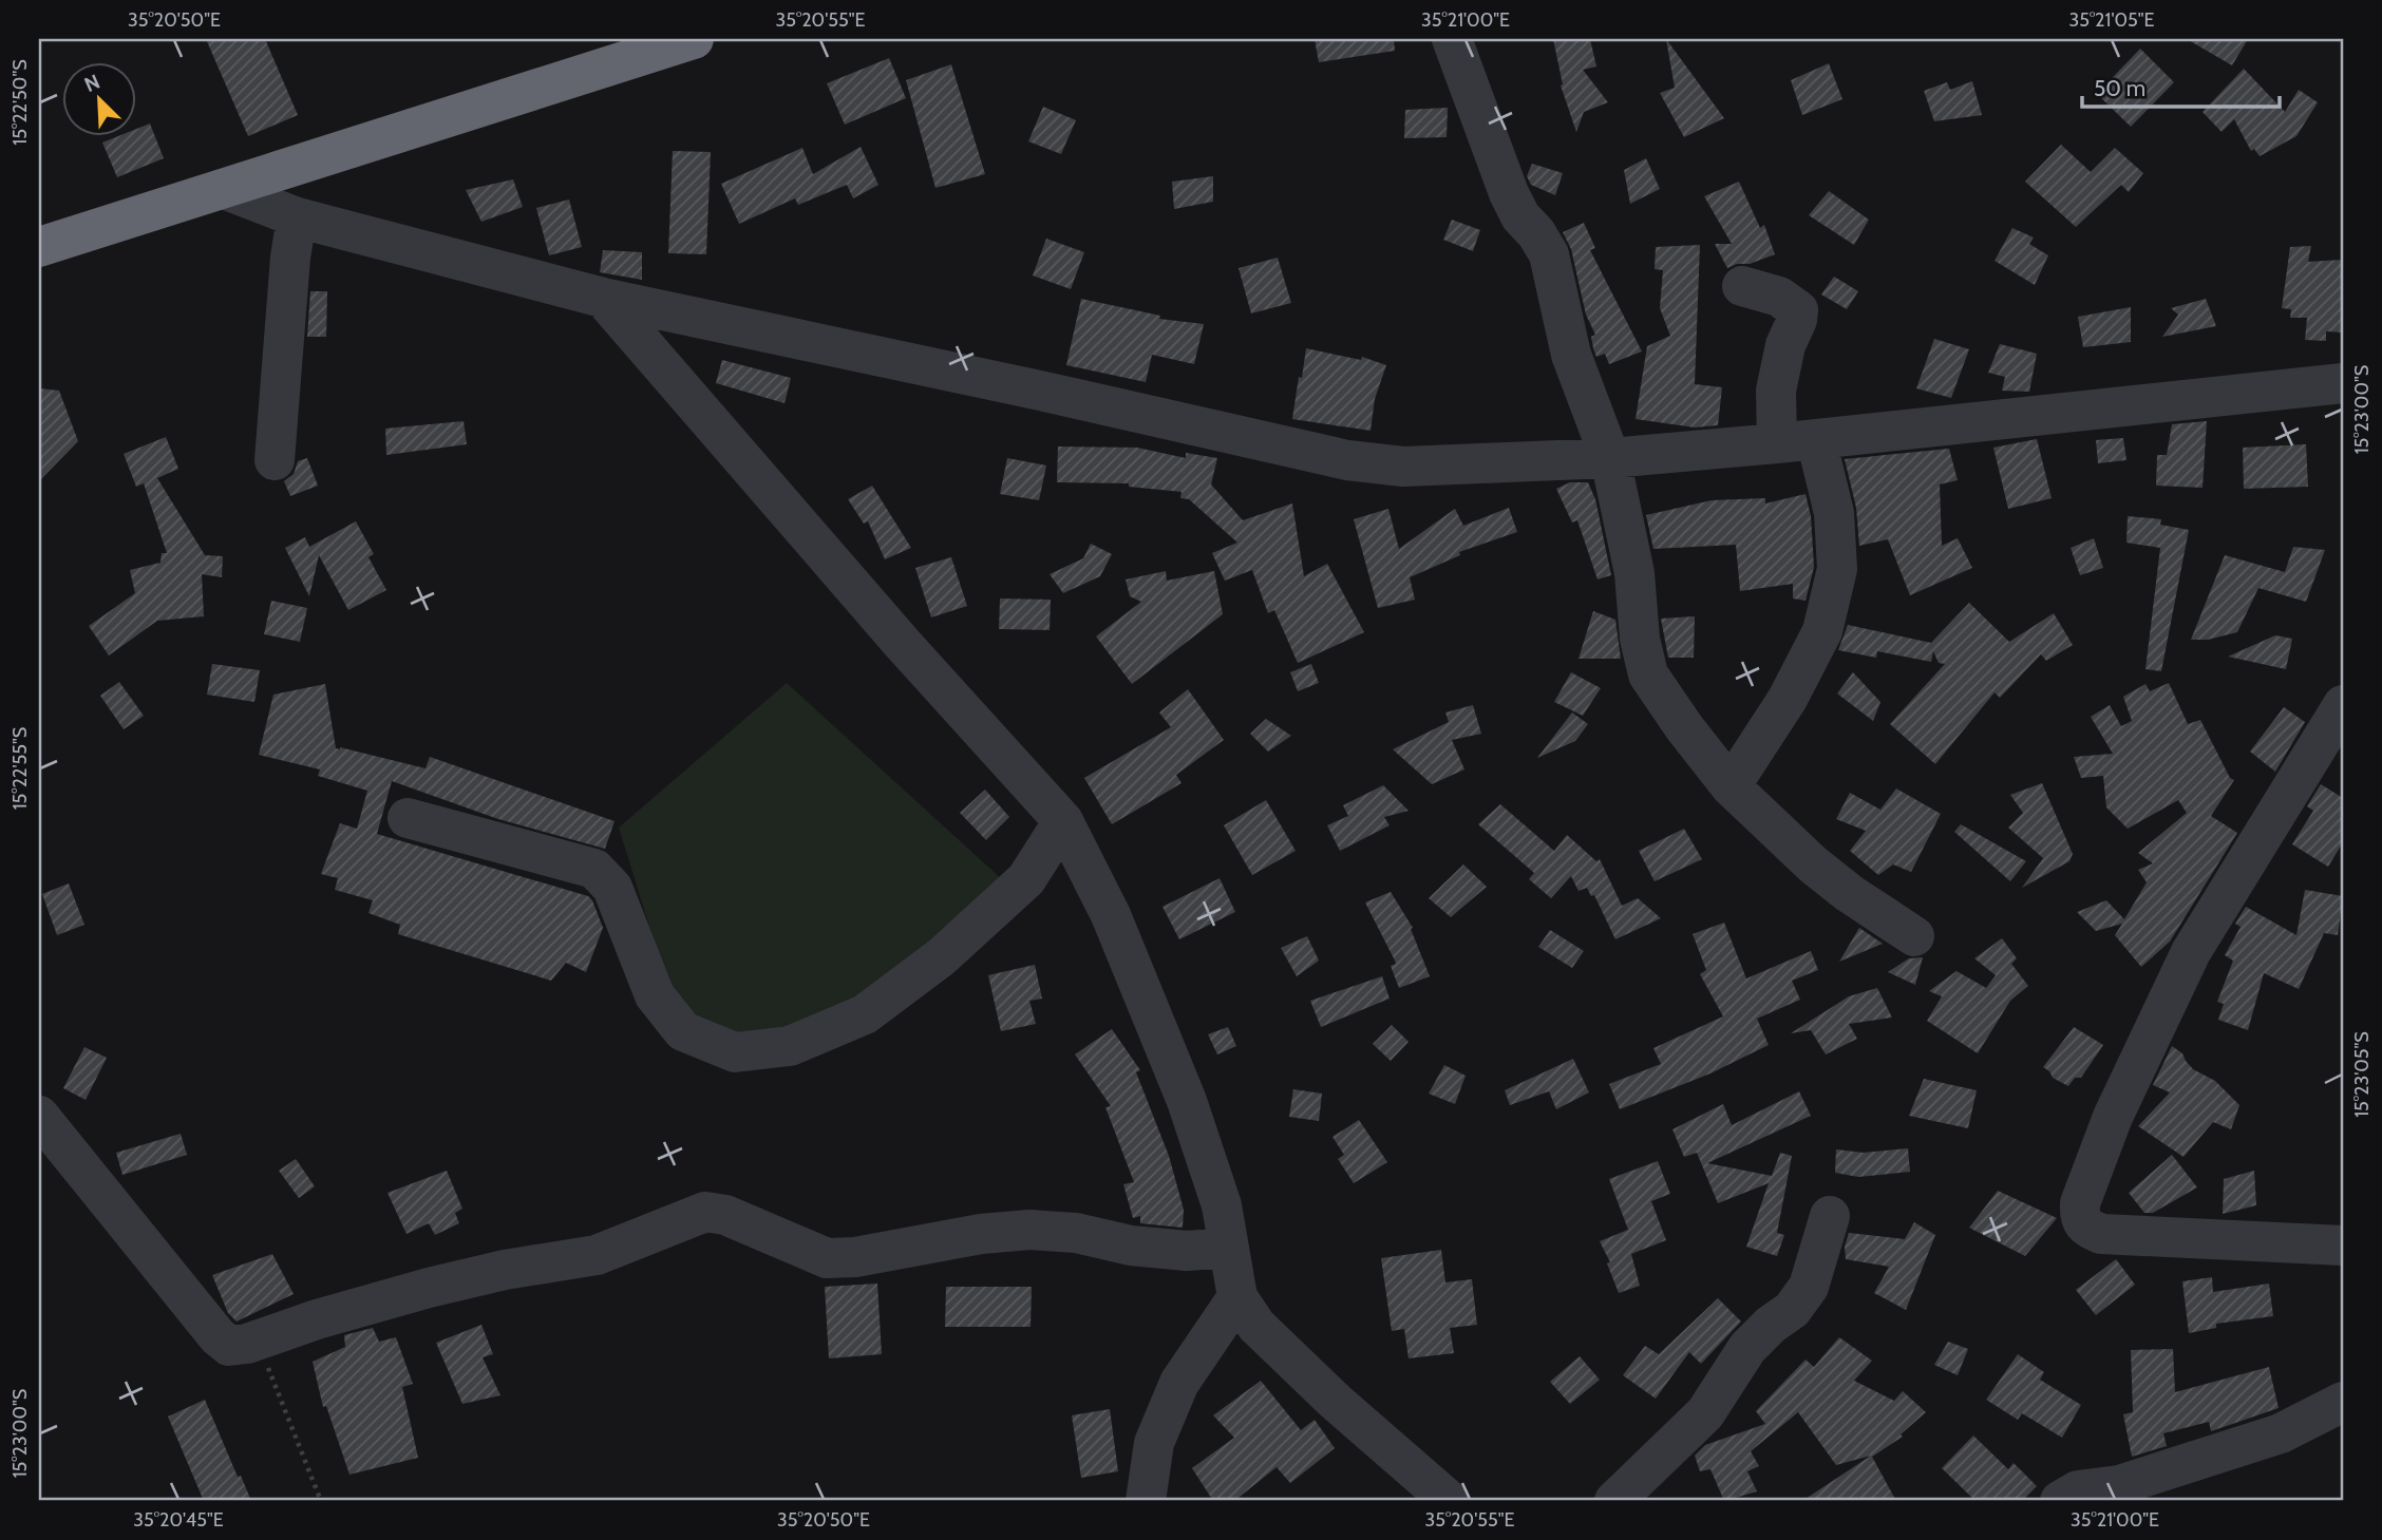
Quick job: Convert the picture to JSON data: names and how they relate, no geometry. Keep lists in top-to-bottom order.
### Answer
{
  "scale_bar": "50 m",
  "north": "top left",
  "coordinates": [
    "35°20'50\"E",
    "35°20'55\"E",
    "35°21'00\"E",
    "35°21'05\"E",
    "15°22'50\"S",
    "15°23'00\"S",
    "15°22'55\"S",
    "15°23'05\"S",
    "35°20'45\"E"
  ]
}
